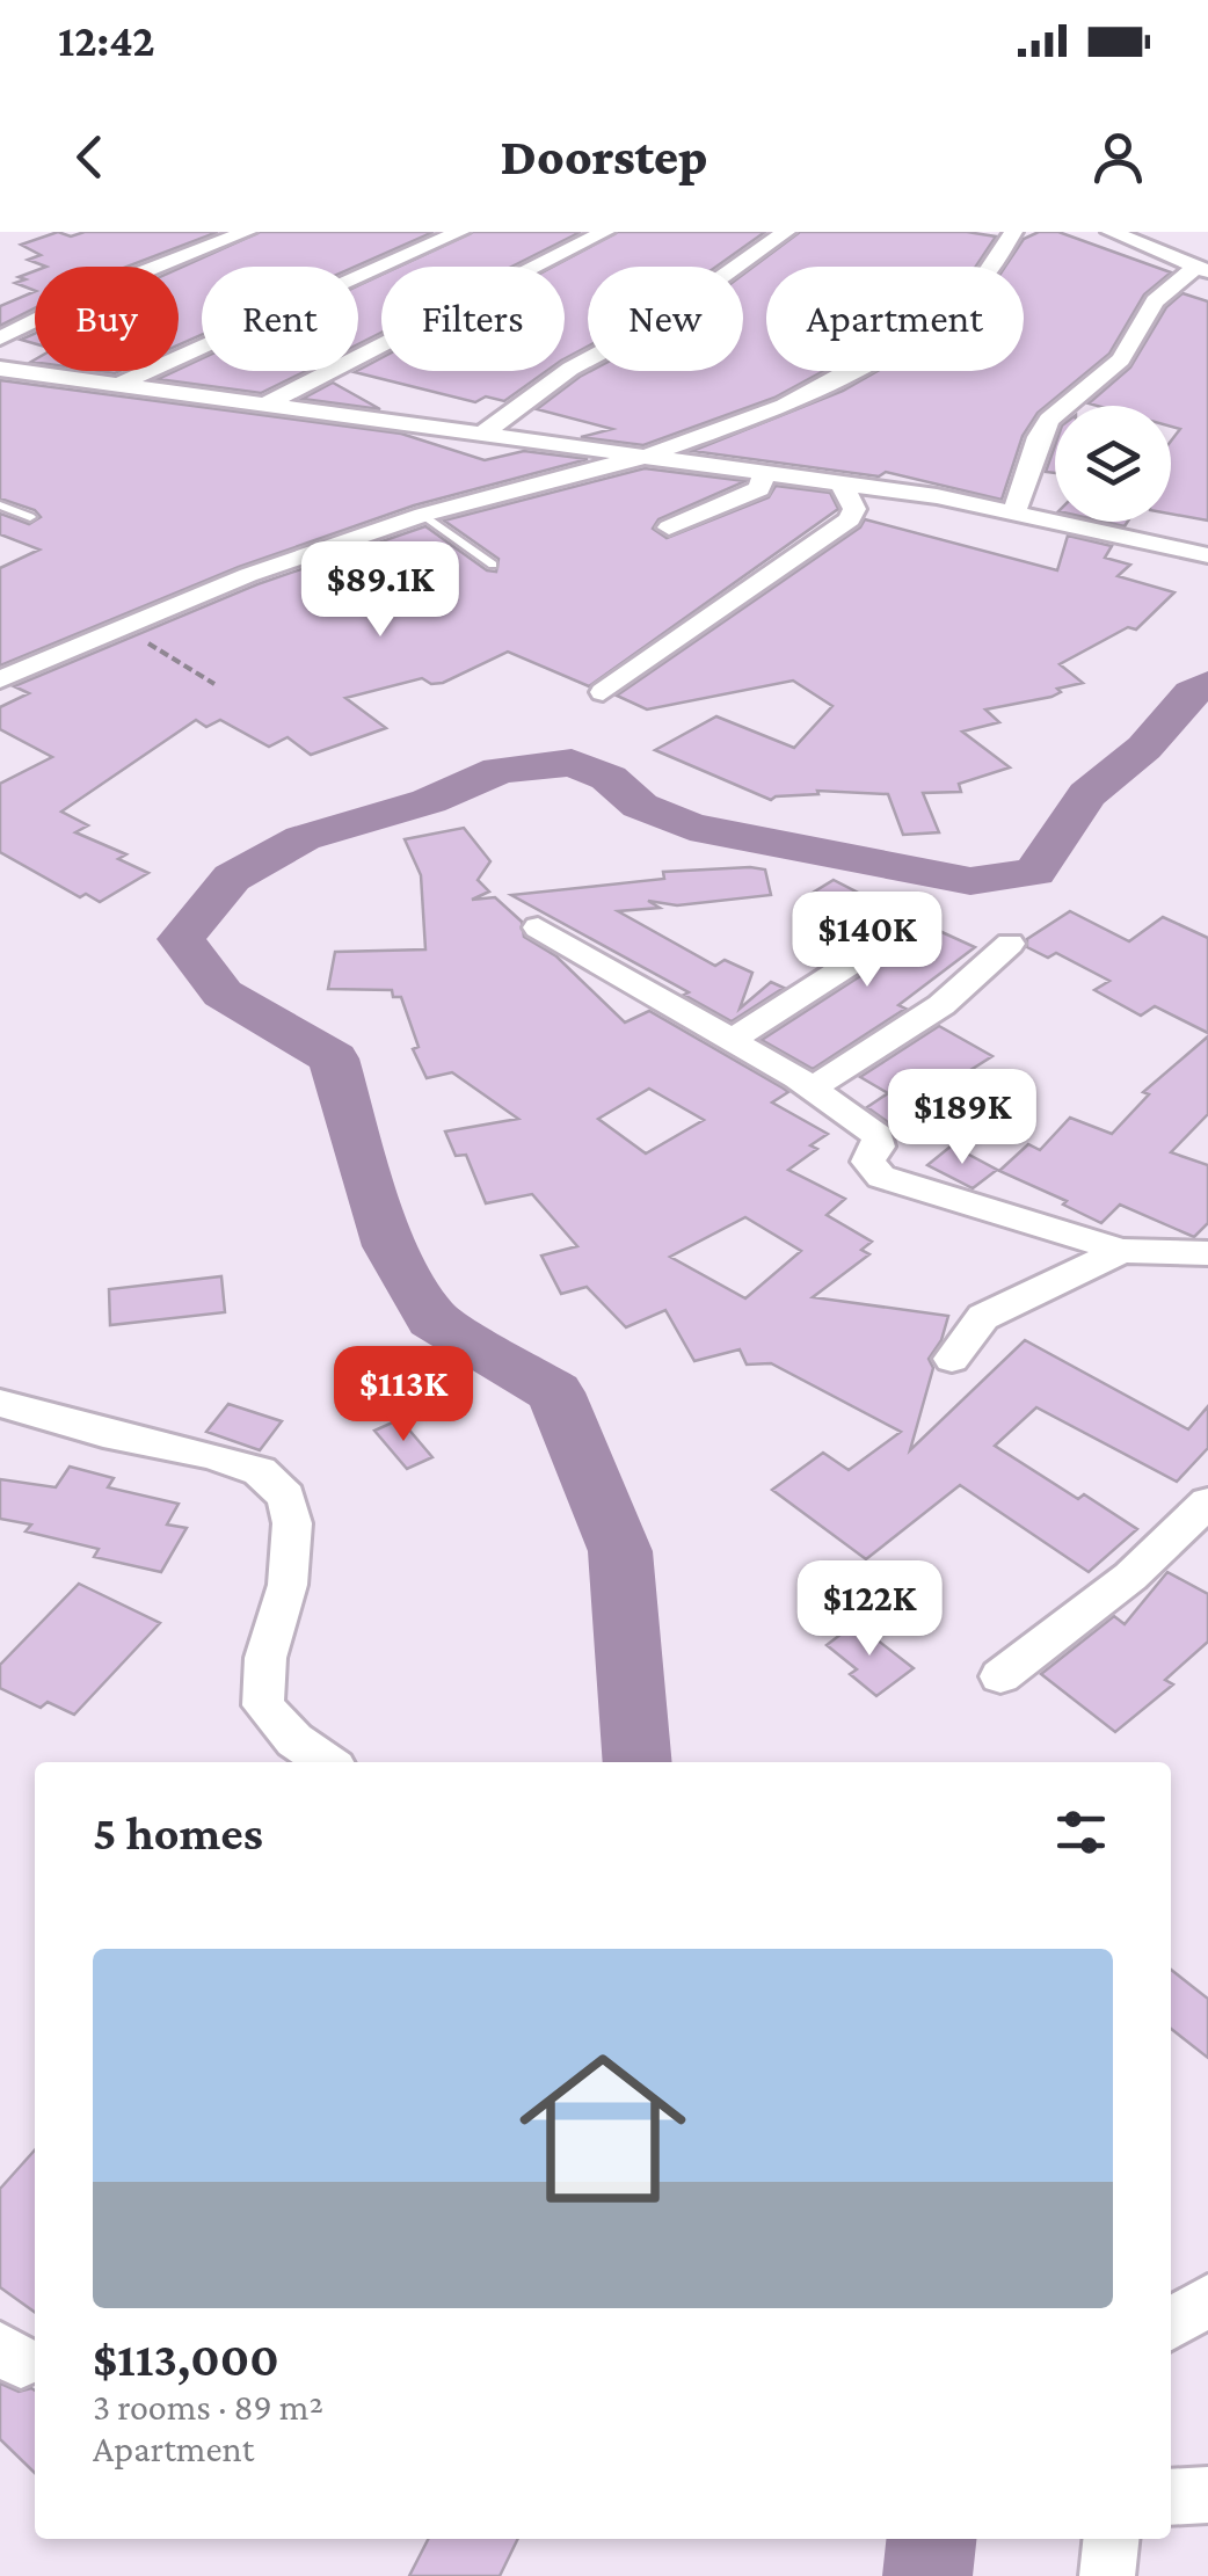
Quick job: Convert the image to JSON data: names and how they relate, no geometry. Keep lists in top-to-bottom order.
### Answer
{
  "page": {
    "status": "12:42",
    "header": "Doorstep",
    "chip": [
      "Buy",
      "Rent",
      "Filters",
      "New",
      "Apartment"
    ],
    "price": [
      "$89.1K",
      "$140K",
      "$189K",
      "$113K",
      "$122K"
    ],
    "heading": "5 homes",
    "list": [
      {
        "name": "$113,000",
        "note": "3 rooms · 89 m² · Apartment"
      }
    ]
  }
}
